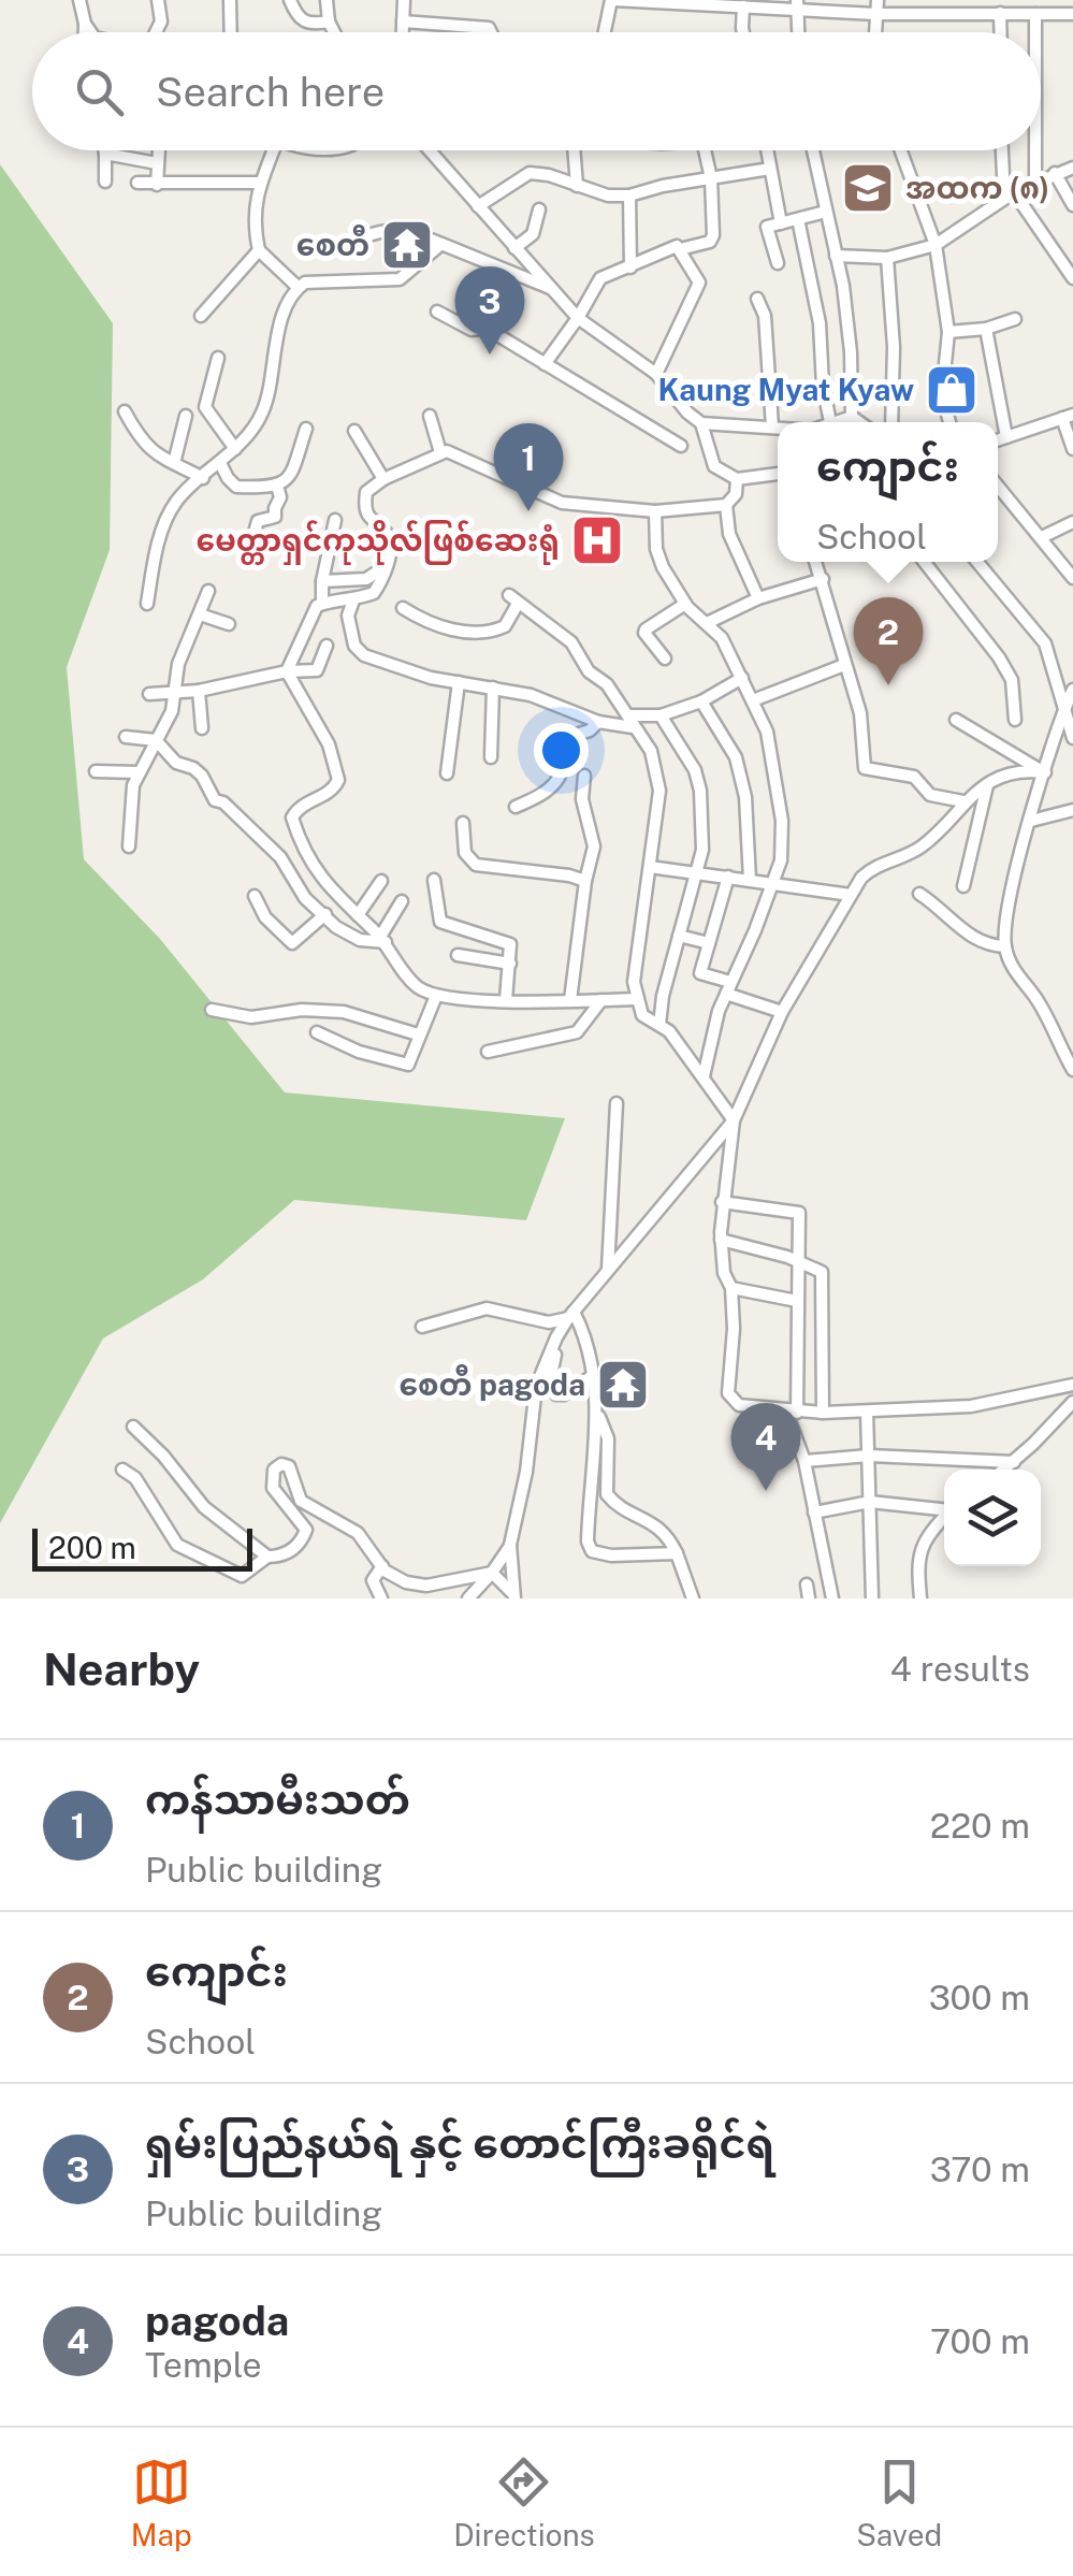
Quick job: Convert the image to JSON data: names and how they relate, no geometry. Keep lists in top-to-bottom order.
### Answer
{
  "places": {
    "school or university": ["အထက (၈)"],
    "temple": ["စေတီ", "စေတီ pagoda"],
    "shop": ["Kaung Myat Kyaw"],
    "hospital": ["မေတ္တာရှင်ကုသိုလ်ဖြစ်ဆေးရုံ"]
  },
  "scale_bar": "200 m",
  "page": {
    "search": "Search here",
    "pins": [
      "3",
      "1",
      "2",
      "4"
    ],
    "popup": ["ကျောင်း", "School"],
    "scale": "200 m",
    "heading": ["Nearby", "4 results"],
    "list": [
      {
        "mark": "1",
        "name": "ကန်သာမီးသတ်",
        "note": "Public building",
        "value": "220 m"
      },
      {
        "mark": "2",
        "name": "ကျောင်း",
        "note": "School",
        "value": "300 m"
      },
      {
        "mark": "3",
        "name": "ရှမ်းပြည်နယ်ရဲ နှင့် တောင်ကြီးခရိုင်ရဲ",
        "note": "Public building",
        "value": "370 m"
      },
      {
        "mark": "4",
        "name": "pagoda",
        "note": "Temple",
        "value": "700 m"
      }
    ],
    "nav": ["Map", "Directions", "Saved"]
  }
}
